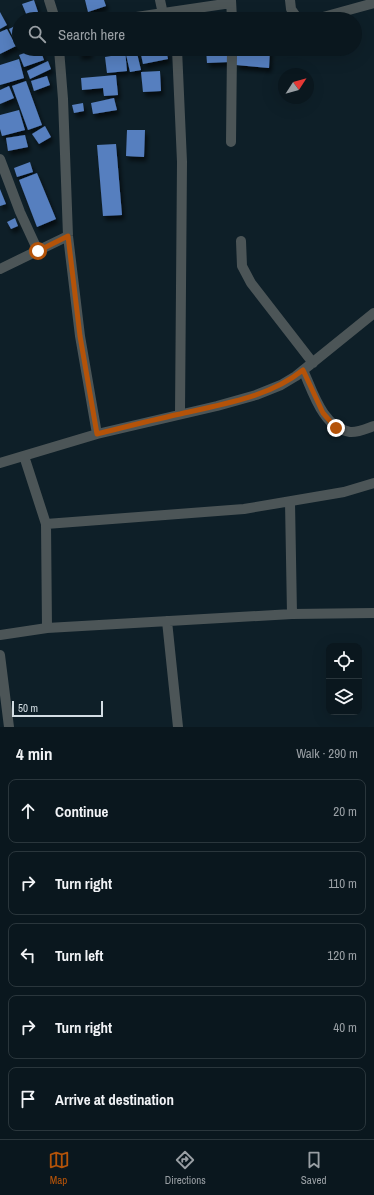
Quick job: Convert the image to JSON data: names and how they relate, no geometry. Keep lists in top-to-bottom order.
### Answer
{
  "scale_bar": "50 m",
  "north": "top right",
  "page": {
    "search": "Search here",
    "scale": "50 m",
    "heading": ["4 min", "Walk · 290 m"],
    "list": [
      ["Continue", "20 m"],
      ["Turn right", "110 m"],
      ["Turn left", "120 m"],
      ["Turn right", "40 m"],
      "Arrive at destination"
    ],
    "nav": ["Map", "Directions", "Saved"]
  }
}
